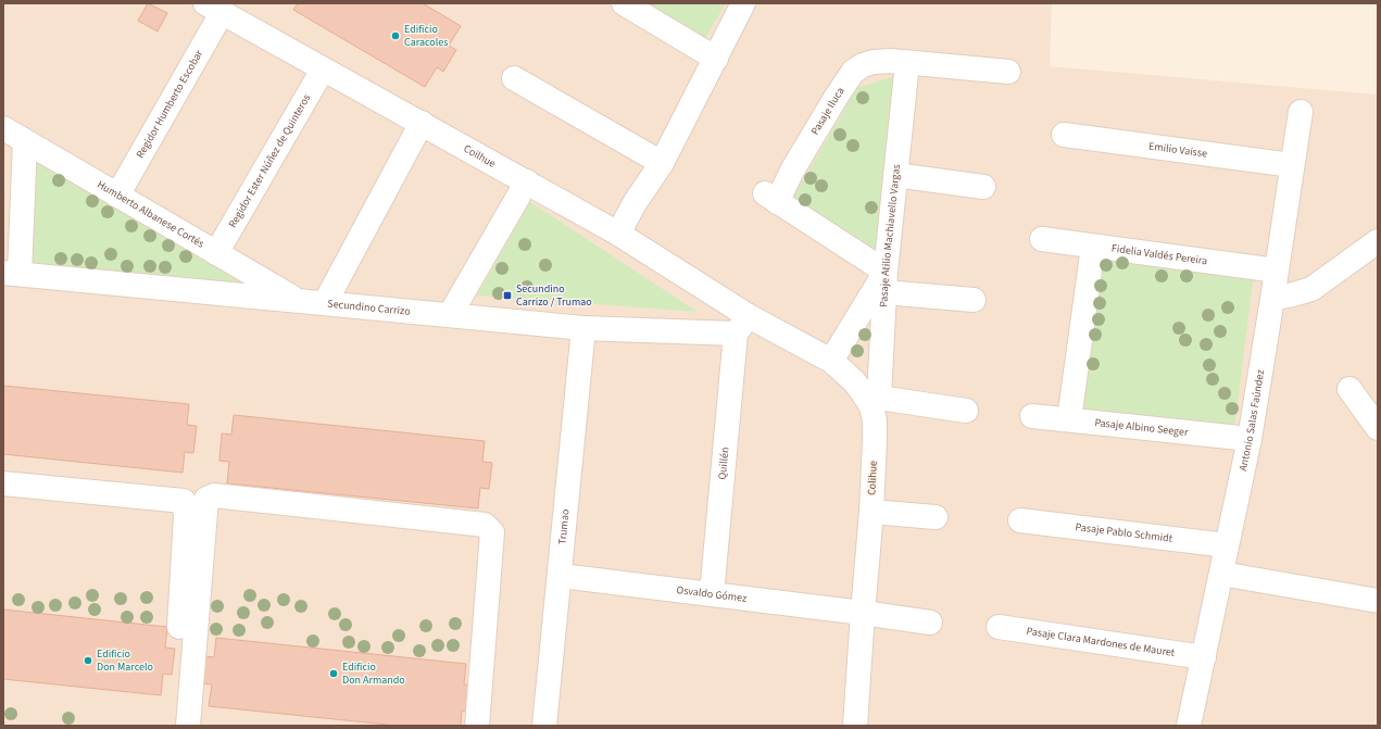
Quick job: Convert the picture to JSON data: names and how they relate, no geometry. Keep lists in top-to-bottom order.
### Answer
{
  "streets": {
    "street": [
      "Regidor Humberto Escobar",
      "Pasaje Iluca",
      "Emilio Vaisse",
      "Coilhue",
      "Regidor Ester Núñez de Quinteros",
      "Humberto Albanese Cortés",
      "Pasaje Atilio Machiavello Vargas",
      "Fidelia Valdés Pereira",
      "Secundino Carrizo",
      "Antonio Salas Faúndez",
      "Pasaje Albino Seeger",
      "Quillén",
      "Colihue",
      "Trumao",
      "Pasaje Pablo Schmidt",
      "Osvaldo Gómez",
      "Pasaje Clara Mardones de Mauret"
    ]
  },
  "crossings": [
    ["Regidor Humberto Escobar", "Coilhue"],
    ["Regidor Humberto Escobar", "Humberto Albanese Cortés"],
    ["Pasaje Iluca", "Pasaje Atilio Machiavello Vargas"],
    ["Emilio Vaisse", "Antonio Salas Faúndez"],
    ["Coilhue", "Regidor Ester Núñez de Quinteros"],
    ["Coilhue", "Secundino Carrizo"],
    ["Coilhue", "Quillén"],
    ["Coilhue", "Colihue"],
    ["Regidor Ester Núñez de Quinteros", "Humberto Albanese Cortés"],
    ["Humberto Albanese Cortés", "Secundino Carrizo"],
    ["Pasaje Atilio Machiavello Vargas", "Colihue"],
    ["Fidelia Valdés Pereira", "Antonio Salas Faúndez"],
    ["Secundino Carrizo", "Quillén"],
    ["Secundino Carrizo", "Colihue"],
    ["Secundino Carrizo", "Trumao"],
    ["Antonio Salas Faúndez", "Pasaje Albino Seeger"],
    ["Antonio Salas Faúndez", "Pasaje Pablo Schmidt"],
    ["Antonio Salas Faúndez", "Pasaje Clara Mardones de Mauret"],
    ["Quillén", "Colihue"],
    ["Quillén", "Osvaldo Gómez"],
    ["Colihue", "Osvaldo Gómez"],
    ["Trumao", "Osvaldo Gómez"]
  ],
  "places": {
    "other": ["Edificio Caracoles", "Edificio Don Marcelo", "Edificio Don Armando"],
    "transit": ["Secundino Carrizo / Trumao"]
  }
}
